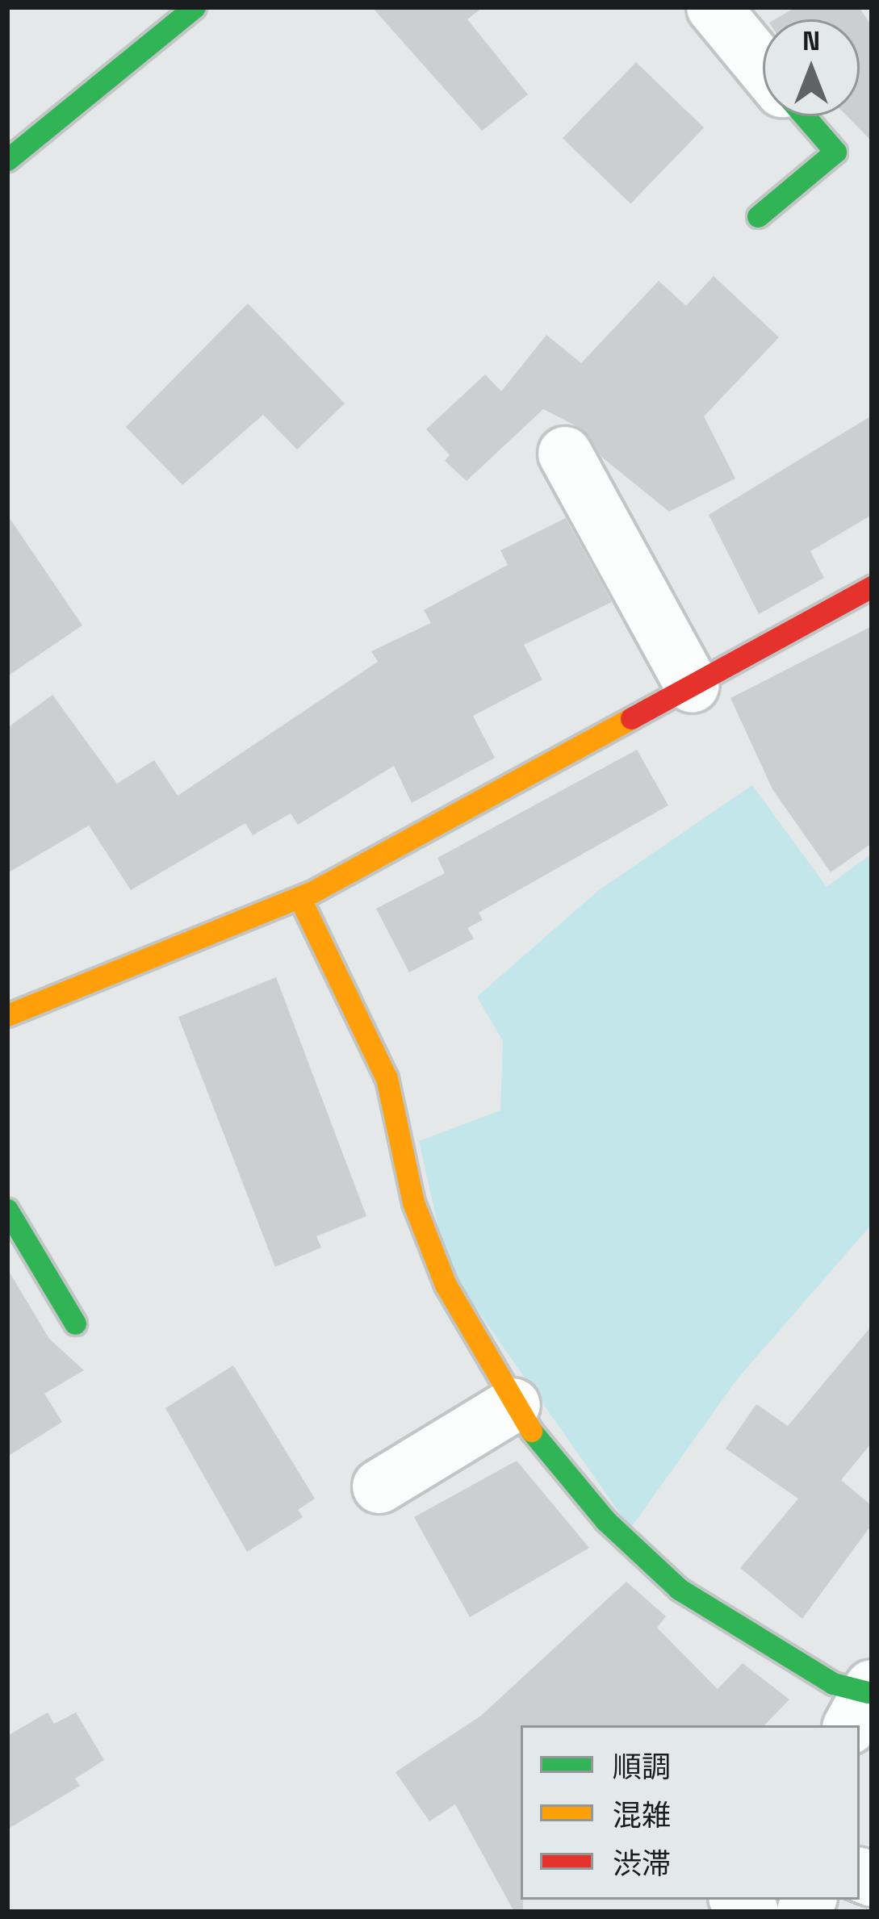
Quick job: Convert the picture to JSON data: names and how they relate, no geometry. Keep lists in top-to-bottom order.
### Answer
{
  "legend": ["順調", "混雑", "渋滞"],
  "north": "top"
}
